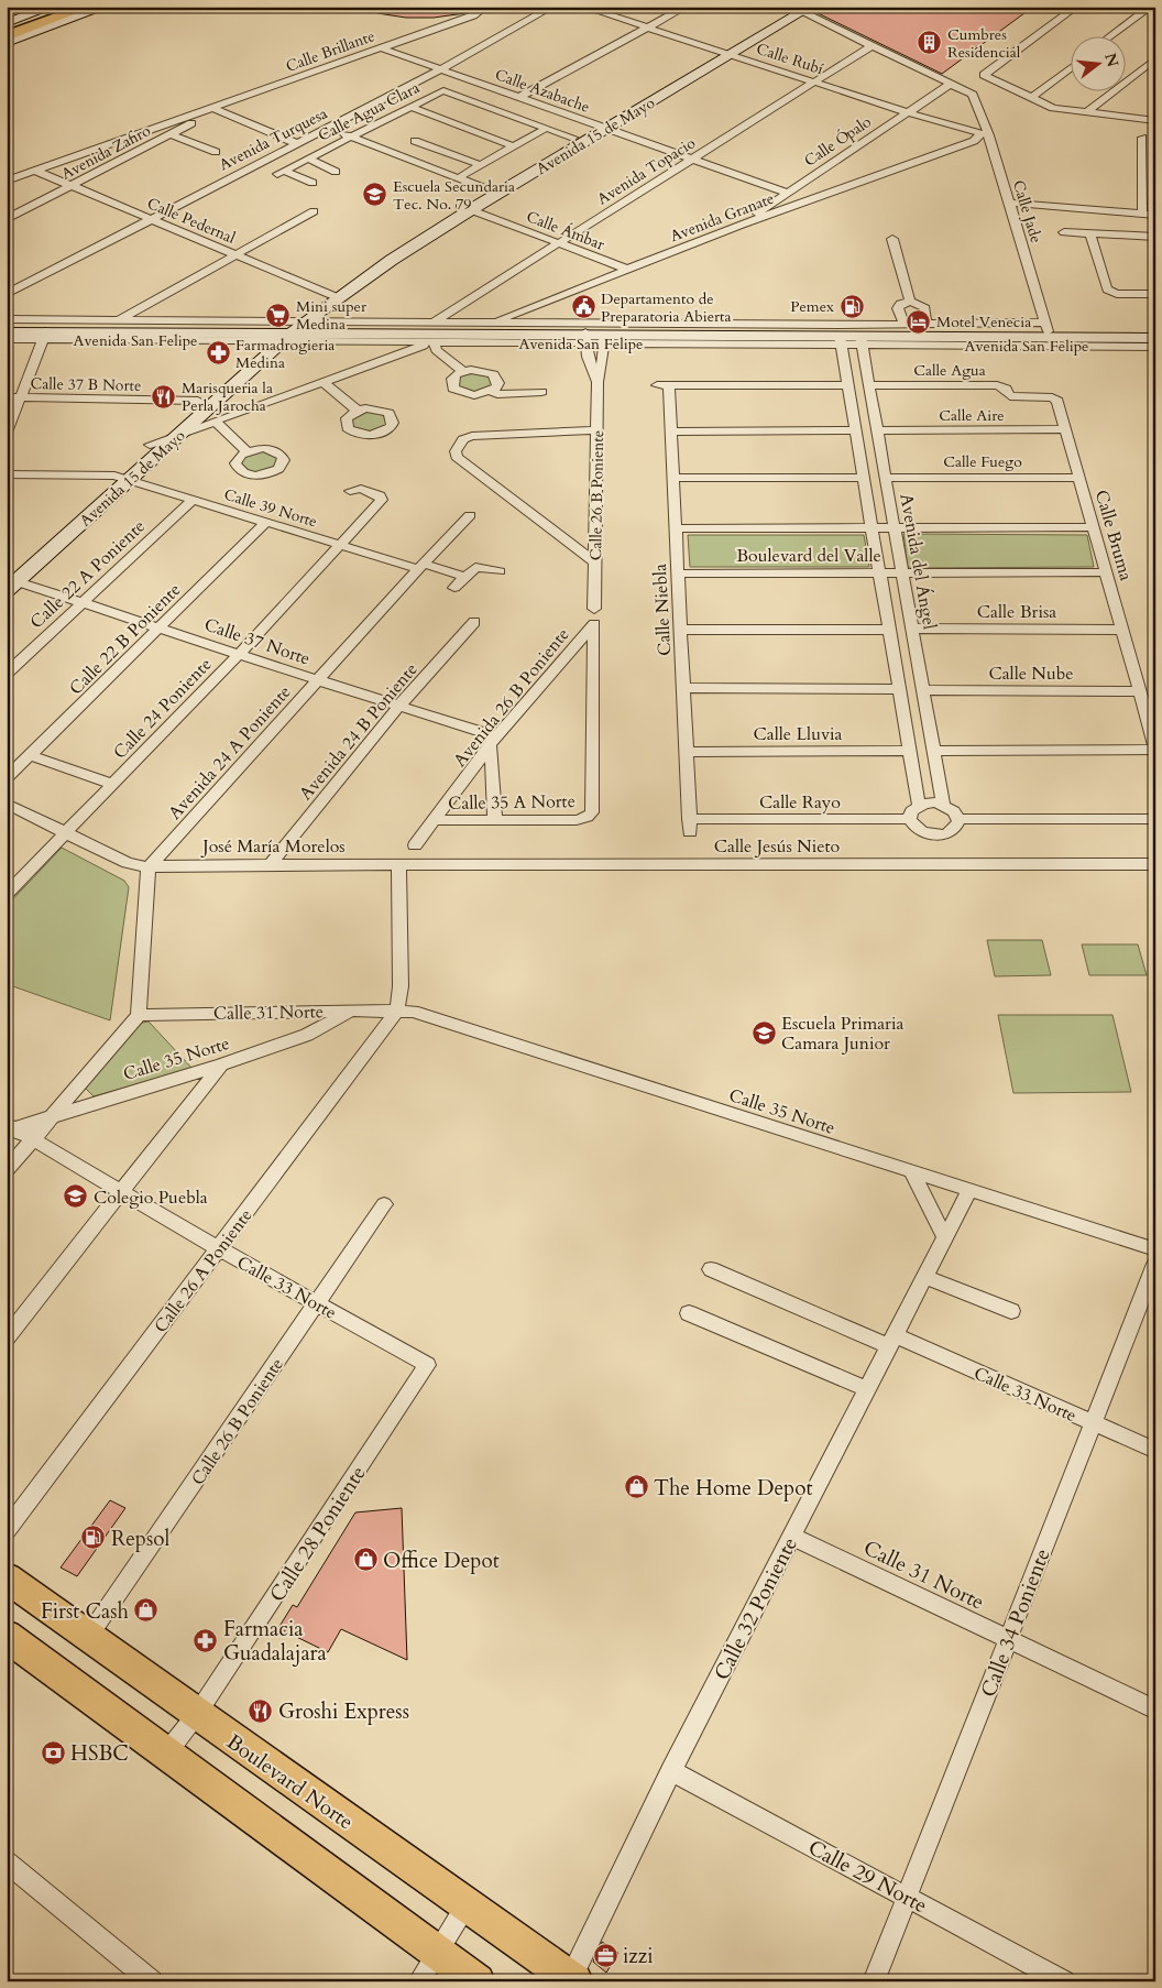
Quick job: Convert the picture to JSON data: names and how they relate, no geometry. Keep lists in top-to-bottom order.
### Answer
{
  "streets": {
    "main road": ["Avenida 15 de Mayo", "Avenida San Felipe", "Boulevard Norte"],
    "street": [
      "Calle Brillante",
      "Calle Rubí",
      "Calle Azabache",
      "Calle Agua Clara",
      "Avenida Turquesa",
      "Calle Ópalo",
      "Avenida Zafiro",
      "Avenida Topacio",
      "Calle Jade",
      "Avenida Granate",
      "Calle Pedernal",
      "Calle Ámbar",
      "Calle Agua",
      "Calle 37 B Norte",
      "Calle Aire",
      "Calle Fuego",
      "Calle 26 B Poniente",
      "Calle 39 Norte",
      "Calle Bruma",
      "Boulevard del Valle",
      "Avenida del Ángel",
      "Calle 22 A Poniente",
      "Calle Niebla",
      "Calle Brisa",
      "Calle 22 B Poniente",
      "Calle 37 Norte",
      "Calle Nube",
      "Avenida 26 B Poniente",
      "Calle 24 Poniente",
      "Avenida 24 B Poniente",
      "Calle Lluvia",
      "Avenida 24 A Poniente",
      "Calle 35 A Norte",
      "Calle Rayo",
      "José María Morelos",
      "Calle Jesús Nieto",
      "Calle 31 Norte",
      "Calle 35 Norte",
      "Calle 26 A Poniente",
      "Calle 33 Norte",
      "Calle 28 Poniente",
      "Calle 32 Poniente",
      "Calle 34 Poniente",
      "Calle 29 Norte"
    ]
  },
  "crossings": [
    ["Calle Brillante", "Calle Azabache"],
    ["Calle Brillante", "Avenida Zafiro"],
    ["Calle Brillante", "Calle Pedernal"],
    ["Calle Rubí", "Avenida 15 de Mayo"],
    ["Calle Rubí", "Calle Ópalo"],
    ["Calle Rubí", "Avenida Topacio"],
    ["Calle Rubí", "Calle Jade"],
    ["Calle Rubí", "Avenida Granate"],
    ["Calle Azabache", "Avenida 15 de Mayo"],
    ["Calle Azabache", "Avenida Turquesa"],
    ["Calle Azabache", "Calle Ópalo"],
    ["Calle Azabache", "Avenida Topacio"],
    ["Avenida 15 de Mayo", "Calle Pedernal"],
    ["Avenida 15 de Mayo", "Calle Ámbar"],
    ["Avenida 15 de Mayo", "Avenida San Felipe"],
    ["Avenida 15 de Mayo", "Calle 37 B Norte"],
    ["Avenida 15 de Mayo", "Calle 39 Norte"],
    ["Avenida 15 de Mayo", "Calle 37 Norte"],
    ["Avenida Turquesa", "Calle Pedernal"],
    ["Calle Ópalo", "Calle Jade"],
    ["Calle Ópalo", "Avenida Granate"],
    ["Avenida Zafiro", "Calle Pedernal"],
    ["Avenida Topacio", "Calle Ámbar"],
    ["Avenida Topacio", "Avenida San Felipe"],
    ["Calle Jade", "Avenida Granate"],
    ["Calle Jade", "Avenida San Felipe"],
    ["Avenida Granate", "Calle Ámbar"],
    ["Avenida Granate", "Avenida San Felipe"],
    ["Avenida San Felipe", "Calle 26 B Poniente"],
    ["Avenida San Felipe", "Avenida del Ángel"],
    ["Calle Agua", "Calle Bruma"],
    ["Calle Agua", "Avenida del Ángel"],
    ["Calle Aire", "Calle Bruma"],
    ["Calle Aire", "Avenida del Ángel"],
    ["Calle Fuego", "Calle Bruma"],
    ["Calle Fuego", "Avenida del Ángel"],
    ["Calle 26 B Poniente", "Calle 33 Norte"],
    ["Calle 26 B Poniente", "Boulevard Norte"],
    ["Calle 39 Norte", "Calle 22 A Poniente"],
    ["Calle 39 Norte", "Calle 22 B Poniente"],
    ["Calle 39 Norte", "Calle 24 Poniente"],
    ["Calle 39 Norte", "Avenida 24 A Poniente"],
    ["Calle Bruma", "Boulevard del Valle"],
    ["Calle Bruma", "Calle Brisa"],
    ["Calle Bruma", "Calle Nube"],
    ["Boulevard del Valle", "Avenida del Ángel"],
    ["Boulevard del Valle", "Calle Niebla"],
    ["Avenida del Ángel", "Calle Brisa"],
    ["Avenida del Ángel", "Calle Nube"],
    ["Avenida del Ángel", "Calle Rayo"],
    ["Calle 22 A Poniente", "Calle 37 Norte"],
    ["Calle Niebla", "Calle Lluvia"],
    ["Calle Niebla", "Calle Rayo"],
    ["Calle 22 B Poniente", "Calle 37 Norte"],
    ["Calle 37 Norte", "Avenida 26 B Poniente"],
    ["Calle 37 Norte", "Calle 24 Poniente"],
    ["Calle 37 Norte", "Avenida 24 B Poniente"],
    ["Calle 37 Norte", "Avenida 24 A Poniente"],
    ["Avenida 26 B Poniente", "Calle 35 A Norte"],
    ["Avenida 24 B Poniente", "José María Morelos"],
    ["Avenida 24 A Poniente", "José María Morelos"],
    ["José María Morelos", "Calle Jesús Nieto"],
    ["Calle 31 Norte", "Calle 35 Norte"],
    ["Calle 31 Norte", "Calle 26 A Poniente"],
    ["Calle 31 Norte", "Calle 32 Poniente"],
    ["Calle 31 Norte", "Calle 34 Poniente"],
    ["Calle 35 Norte", "Calle 26 A Poniente"],
    ["Calle 35 Norte", "Calle 33 Norte"],
    ["Calle 35 Norte", "Calle 32 Poniente"],
    ["Calle 26 A Poniente", "Calle 33 Norte"],
    ["Calle 33 Norte", "Calle 28 Poniente"],
    ["Calle 33 Norte", "Calle 32 Poniente"],
    ["Calle 33 Norte", "Calle 34 Poniente"],
    ["Calle 28 Poniente", "Boulevard Norte"],
    ["Calle 32 Poniente", "Boulevard Norte"],
    ["Calle 32 Poniente", "Calle 29 Norte"],
    ["Calle 34 Poniente", "Calle 29 Norte"]
  ],
  "places": {
    "building": ["Cumbres Residencial"],
    "school or university": ["Escuela Secundaria Tec. No. 79", "Escuela Primaria Camara Junior", "Colegio Puebla"],
    "fuel station": ["Pemex", "Repsol"],
    "public building": ["Departamento de Preparatoria Abierta"],
    "supermarket": ["Mini super Medina"],
    "hotel": ["Motel Venecia"],
    "pharmacy": ["Farmadrogieria Medina", "Farmacia Guadalajara"],
    "restaurant": ["Marisqueria la Perla Jarocha", "Groshi Express"],
    "shop": ["The Home Depot", "Office Depot", "First Cash"],
    "bank": ["HSBC"],
    "office": ["izzi"]
  },
  "north": "right"
}
